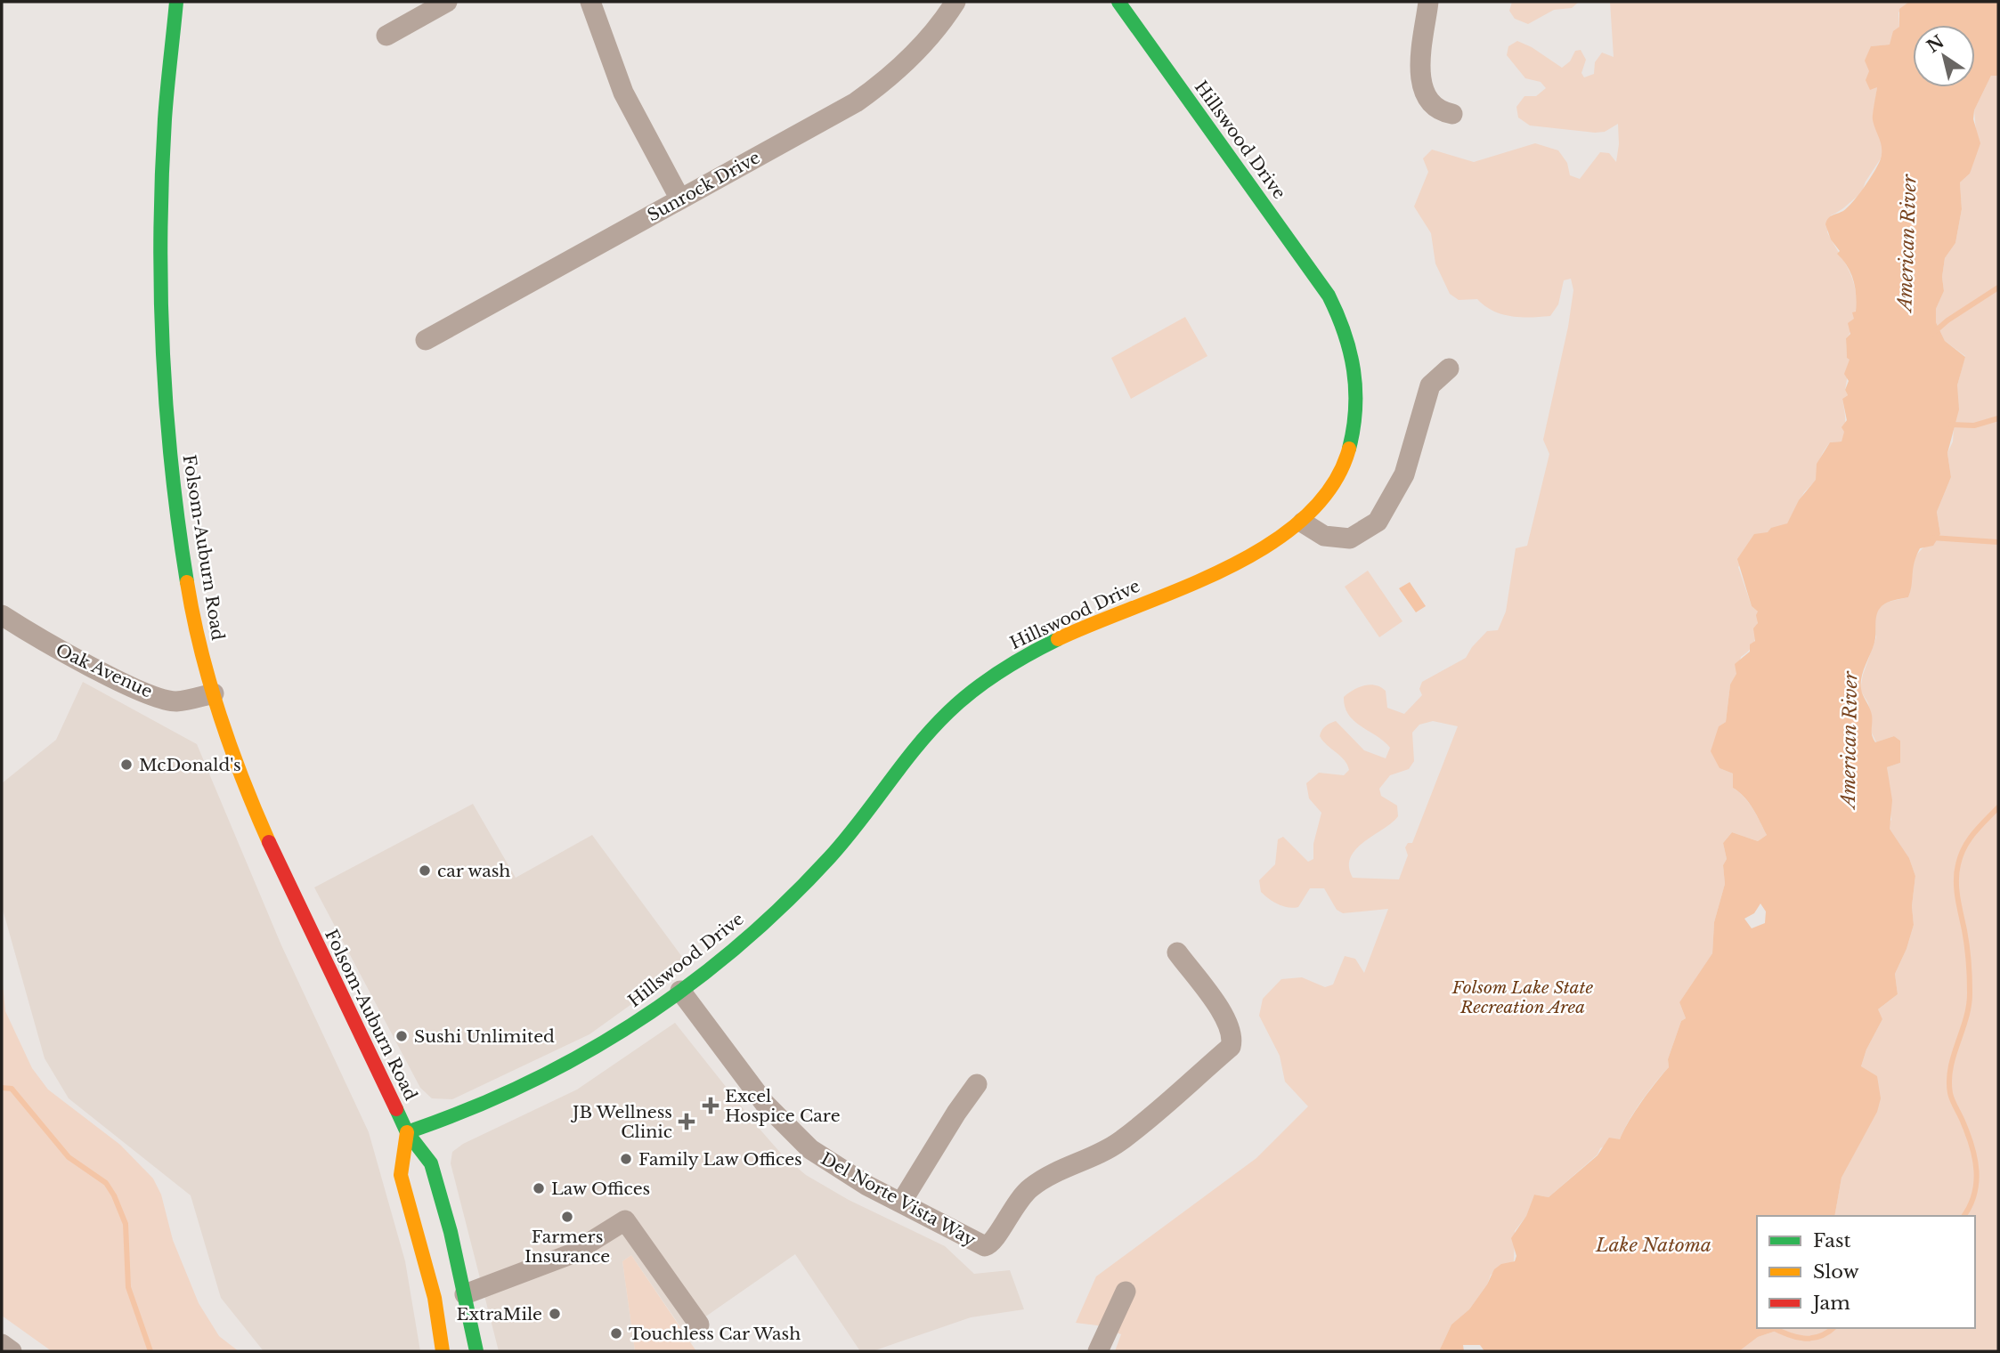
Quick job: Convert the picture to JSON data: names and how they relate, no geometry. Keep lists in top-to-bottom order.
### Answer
{
  "streets": {
    "street": [
      "Hillswood Drive",
      "Sunrock Drive",
      "Folsom-Auburn Road",
      "Oak Avenue",
      "Del Norte Vista Way"
    ]
  },
  "crossings": [
    ["Hillswood Drive", "Folsom-Auburn Road"],
    ["Hillswood Drive", "Del Norte Vista Way"],
    ["Folsom-Auburn Road", "Oak Avenue"]
  ],
  "water": ["American River", "Lake Natoma"],
  "parks": ["Folsom Lake State Recreation Area"],
  "places": {
    "other": [
      "McDonald's",
      "car wash",
      "Sushi Unlimited",
      "Family Law Offices",
      "Law Offices",
      "Farmers Insurance",
      "ExtraMile",
      "Touchless Car Wash"
    ],
    "health": ["Excel Hospice Care", "JB Wellness Clinic"]
  },
  "legend": ["Fast", "Slow", "Jam"],
  "north": "top left"
}
